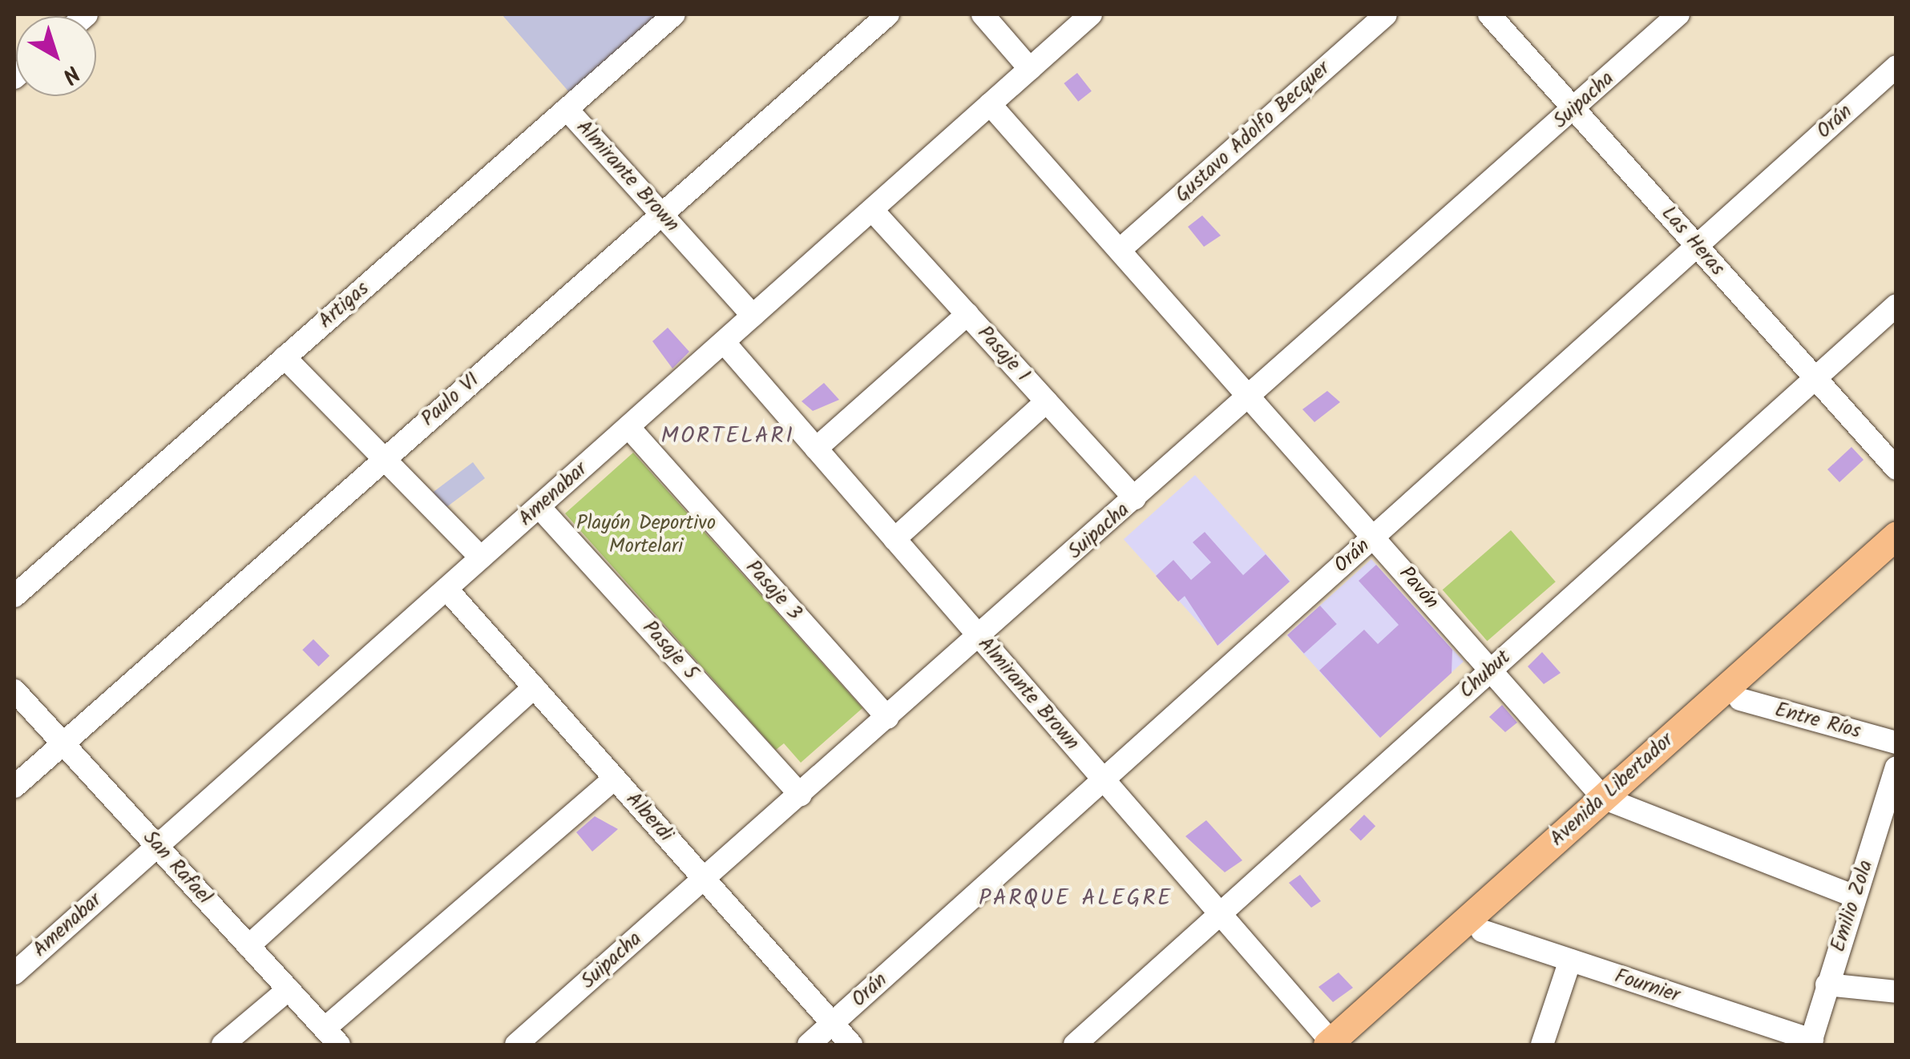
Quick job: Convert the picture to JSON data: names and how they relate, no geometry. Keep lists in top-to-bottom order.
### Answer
{
  "streets": {
    "main road": ["Avenida Libertador"],
    "street": [
      "Suipacha",
      "Orán",
      "Gustavo Adolfo Becquer",
      "Almirante Brown",
      "Las Heras",
      "Artigas",
      "Pasaje 1",
      "Paulo VI",
      "Amenabar",
      "Pavón",
      "Pasaje 3",
      "Pasaje 5",
      "Chubut",
      "Entre Ríos",
      "Alberdi",
      "San Rafael",
      "Emilio Zola",
      "Fournier"
    ]
  },
  "crossings": [
    ["Suipacha", "Almirante Brown"],
    ["Suipacha", "Las Heras"],
    ["Suipacha", "Pasaje 1"],
    ["Suipacha", "Pavón"],
    ["Suipacha", "Pasaje 3"],
    ["Suipacha", "Pasaje 5"],
    ["Suipacha", "Alberdi"],
    ["Orán", "Almirante Brown"],
    ["Orán", "Las Heras"],
    ["Orán", "Pavón"],
    ["Orán", "Alberdi"],
    ["Gustavo Adolfo Becquer", "Pavón"],
    ["Almirante Brown", "Artigas"],
    ["Almirante Brown", "Paulo VI"],
    ["Almirante Brown", "Amenabar"],
    ["Almirante Brown", "Chubut"],
    ["Almirante Brown", "Avenida Libertador"],
    ["Las Heras", "Chubut"],
    ["Pasaje 1", "Amenabar"],
    ["Paulo VI", "San Rafael"],
    ["Amenabar", "Pavón"],
    ["Amenabar", "Pasaje 3"],
    ["Amenabar", "Pasaje 5"],
    ["Amenabar", "Alberdi"],
    ["Amenabar", "San Rafael"],
    ["Pavón", "Chubut"],
    ["Pavón", "Avenida Libertador"],
    ["Pavón", "Emilio Zola"],
    ["Entre Ríos", "Avenida Libertador"],
    ["Avenida Libertador", "Fournier"],
    ["Emilio Zola", "Fournier"]
  ],
  "districts": ["MORTELARI", "PARQUE ALEGRE"],
  "parks": ["Playón Deportivo Mortelari"],
  "north": "bottom right"
}
